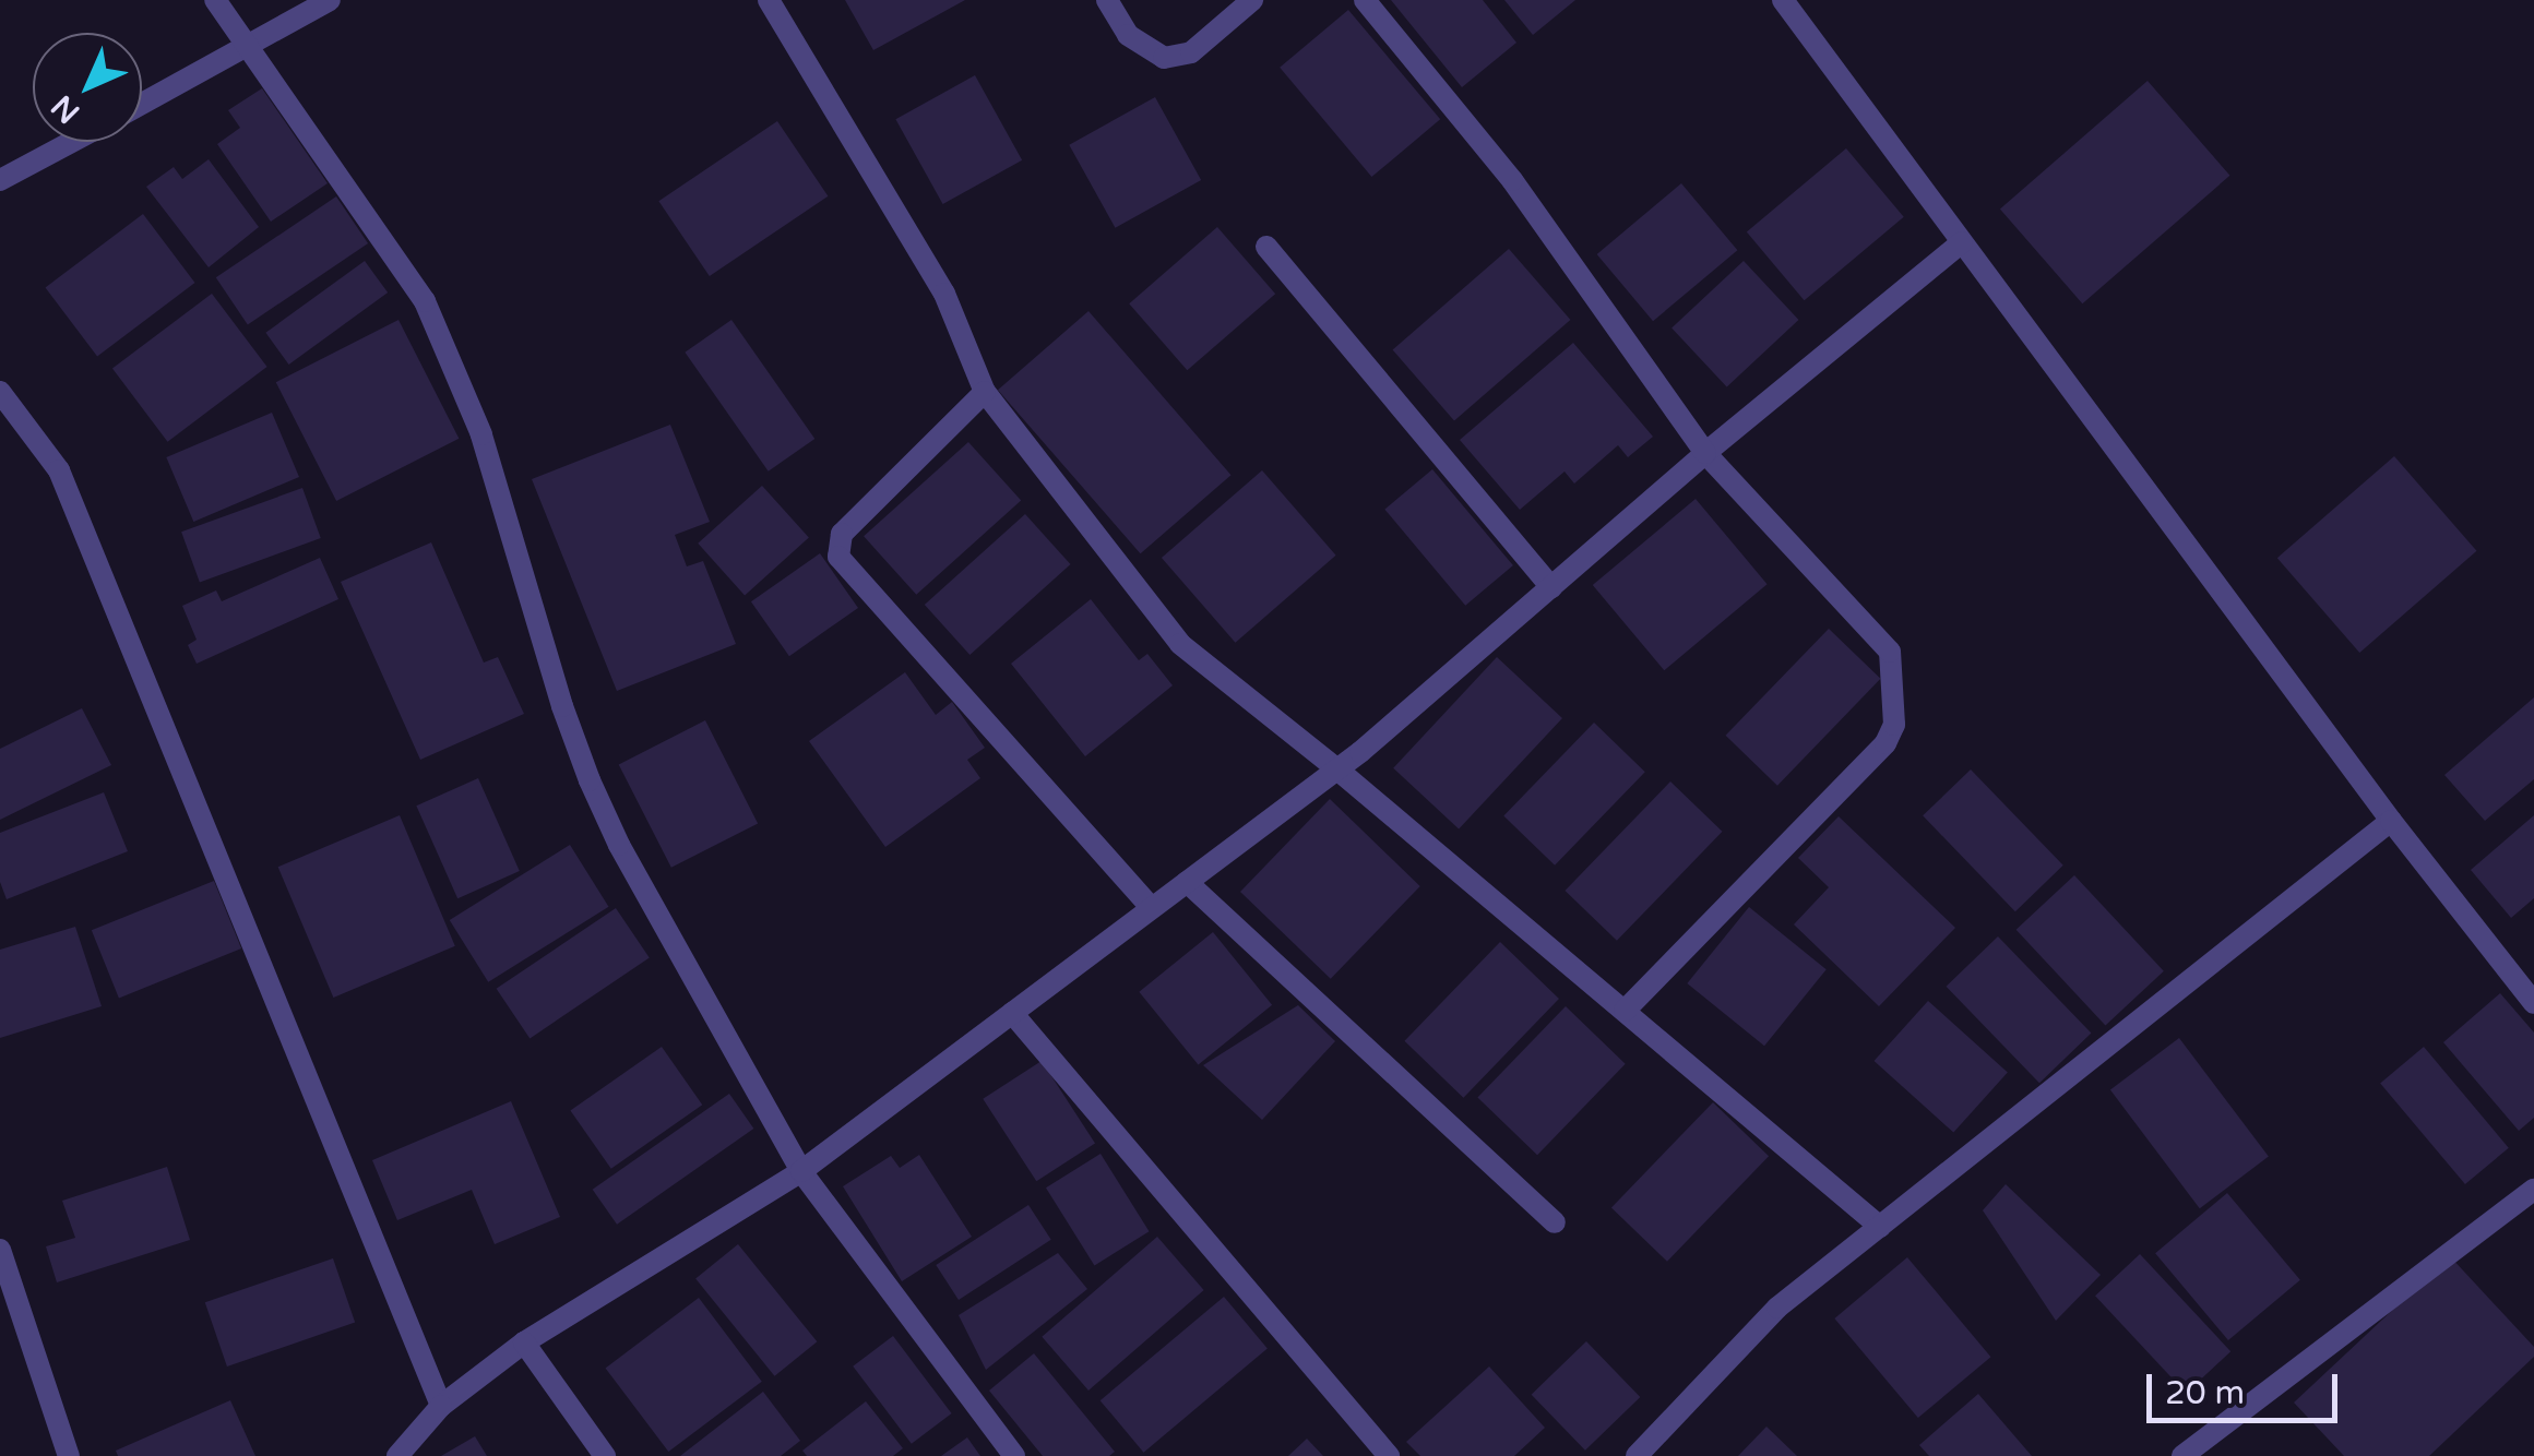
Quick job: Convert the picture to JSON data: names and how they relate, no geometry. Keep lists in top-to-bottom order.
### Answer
{
  "scale_bar": "20 m",
  "north": "bottom left"
}
